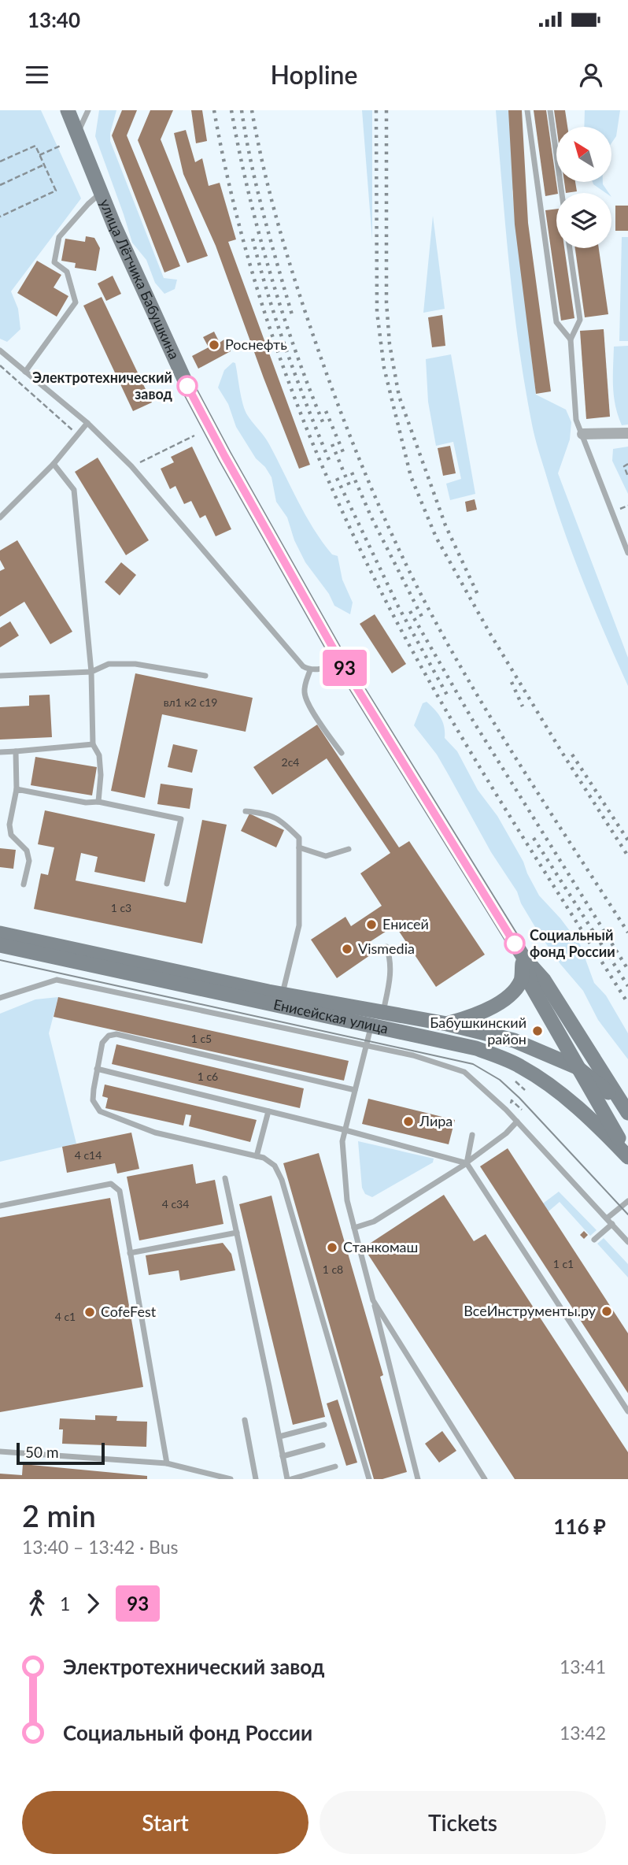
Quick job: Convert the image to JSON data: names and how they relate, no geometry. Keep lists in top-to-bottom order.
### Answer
{
  "streets": {
    "main road": ["улица Лётчика Бабушкина", "Енисейская улица"]
  },
  "crossings": [
    ["улица Лётчика Бабушкина", "Енисейская улица"]
  ],
  "places": [
    "Роснефть",
    "Электротехнический завод",
    "Енисей",
    "Социальный фонд России",
    "Vismedia",
    "Бабушкинский район",
    "Лира",
    "Станкомаш",
    "ВсеИнструменты.ру",
    "CofeFest"
  ],
  "lines": ["bus line 93"],
  "house_numbers": [
    "вл1 к2 с19",
    "2с4",
    "1 с3",
    "1 c5",
    "1 с6",
    "4 с14",
    "4 с34",
    "1 с1",
    "1 с8",
    "4 с1"
  ],
  "scale_bar": "50 m",
  "north": "top left",
  "page": {
    "status": "13:40",
    "header": "Hopline",
    "on_map": "93",
    "scale": "50 m",
    "heading": ["2 min", "13:40 – 13:42 · Bus", "116 ₽"],
    "legs": ["1", "93"],
    "list": [
      {
        "name": "Электротехнический завод",
        "value": "13:41"
      },
      {
        "name": "Социальный фонд России",
        "value": "13:42"
      }
    ],
    "buttons": ["Start", "Tickets"]
  }
}
